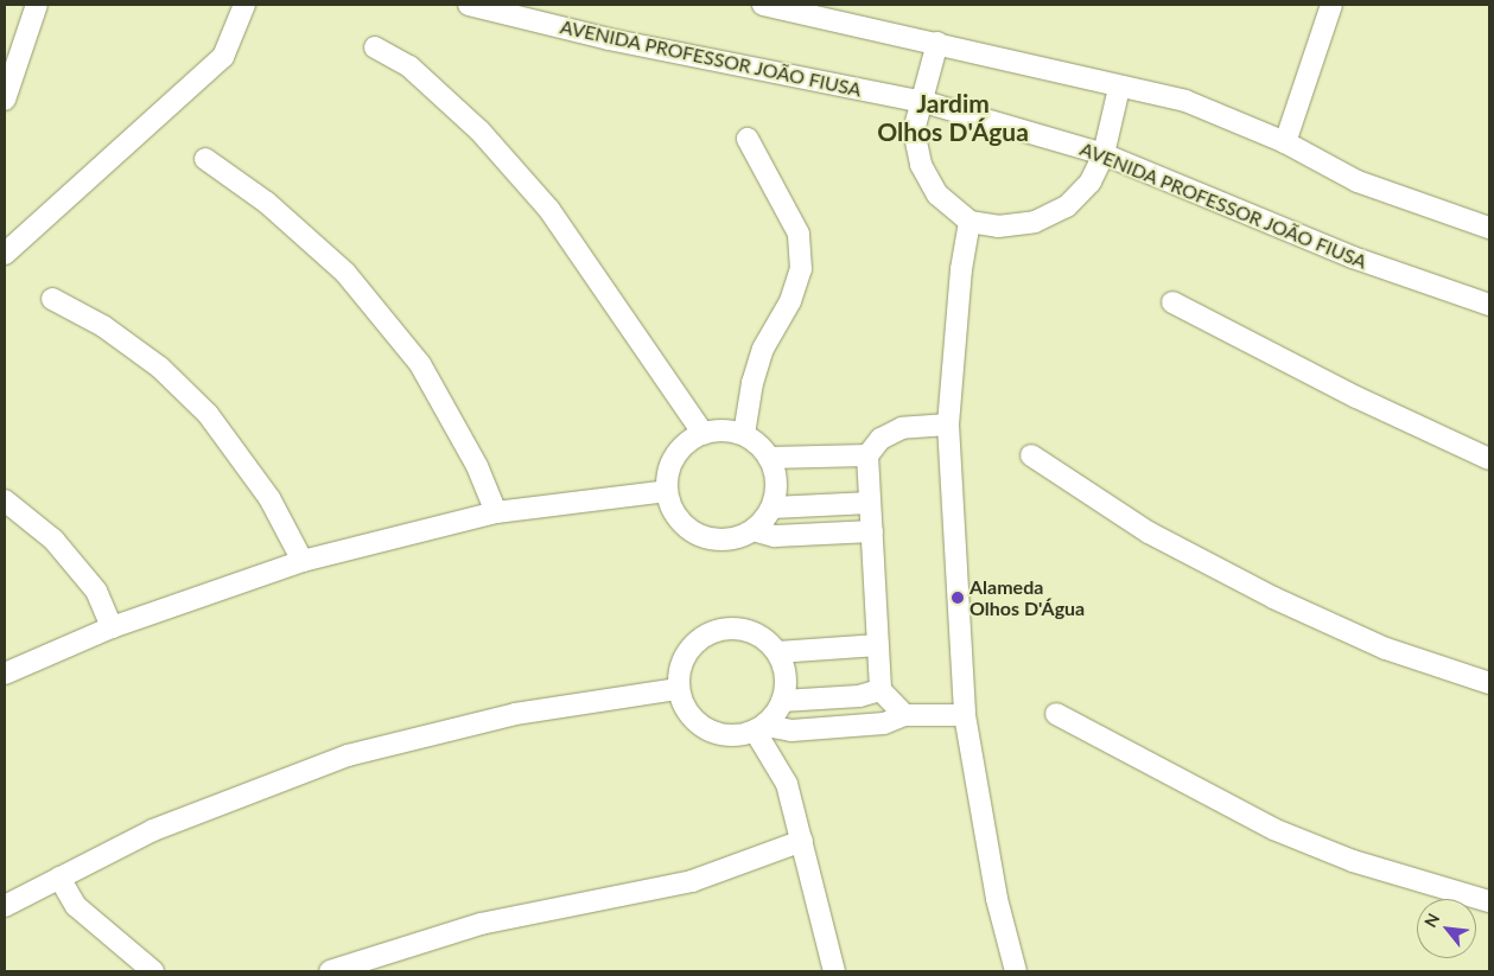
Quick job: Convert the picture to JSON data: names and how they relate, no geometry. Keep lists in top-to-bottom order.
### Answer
{
  "streets": {
    "street": ["AVENIDA PROFESSOR JOÃO FIUSA"]
  },
  "districts": ["Jardim Olhos D'Água"],
  "places": ["Alameda Olhos D'Água"],
  "north": "top left"
}
